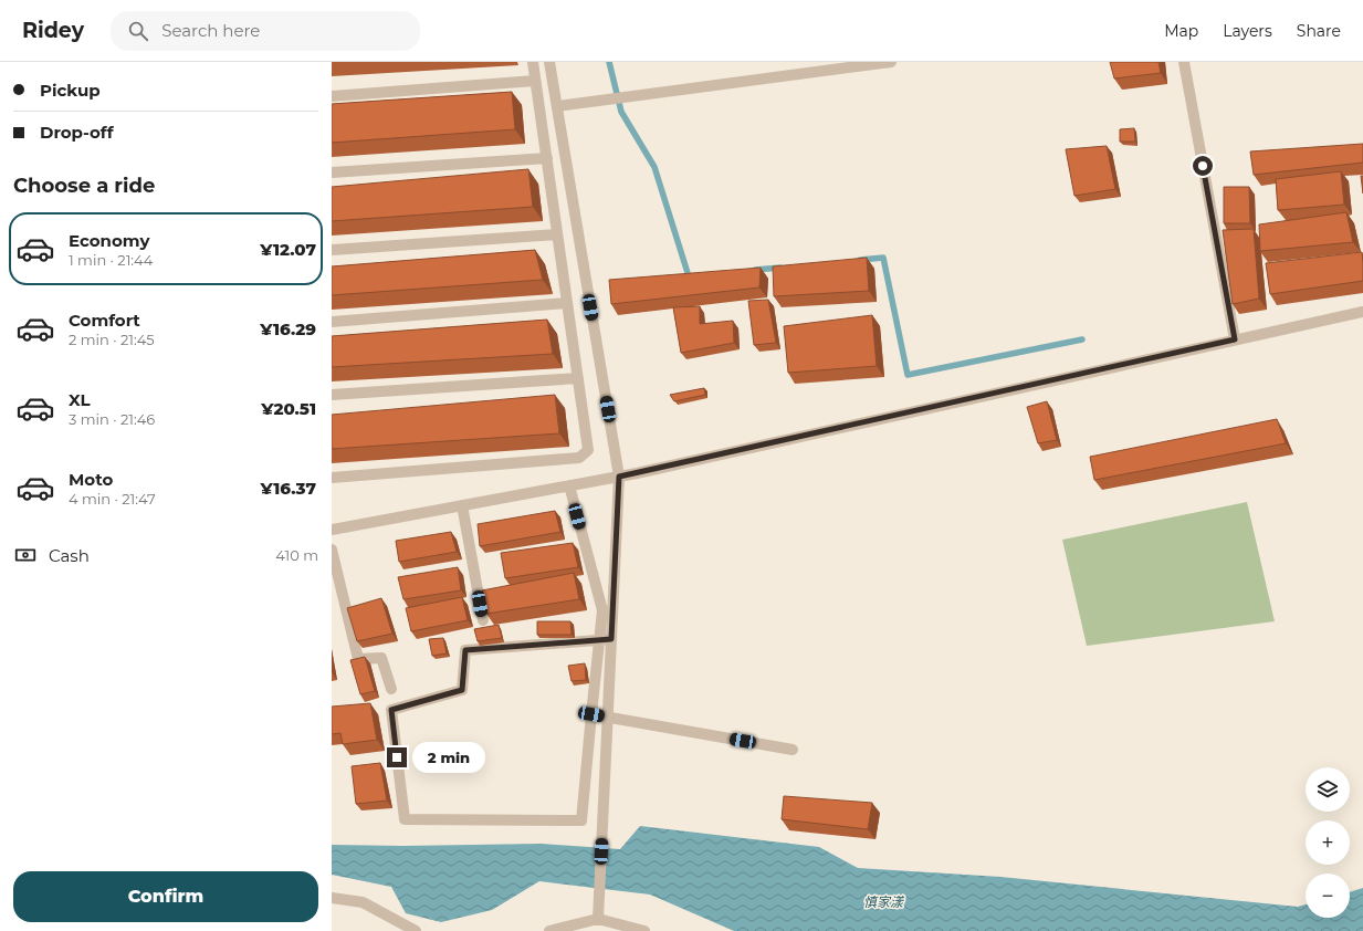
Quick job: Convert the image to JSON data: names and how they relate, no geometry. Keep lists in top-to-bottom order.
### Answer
{
  "water": ["慎家漾"],
  "page": {
    "header": "Ridey",
    "search": "Search here",
    "nav": ["Map", "Layers", "Share"],
    "banner": ["Pickup", "Drop-off"],
    "heading": "Choose a ride",
    "list": [
      {
        "name": "Economy",
        "note": "1 min · 21:44",
        "value": "¥12.07"
      },
      {
        "name": "Comfort",
        "note": "2 min · 21:45",
        "value": "¥16.29"
      },
      {
        "name": "XL",
        "note": "3 min · 21:46",
        "value": "¥20.51"
      },
      {
        "name": "Moto",
        "note": "4 min · 21:47",
        "value": "¥16.37"
      }
    ],
    "pay": ["Cash", "410 m"],
    "bubble": "2 min",
    "map_buttons": ["+", "−"],
    "buttons": "Confirm"
  }
}
